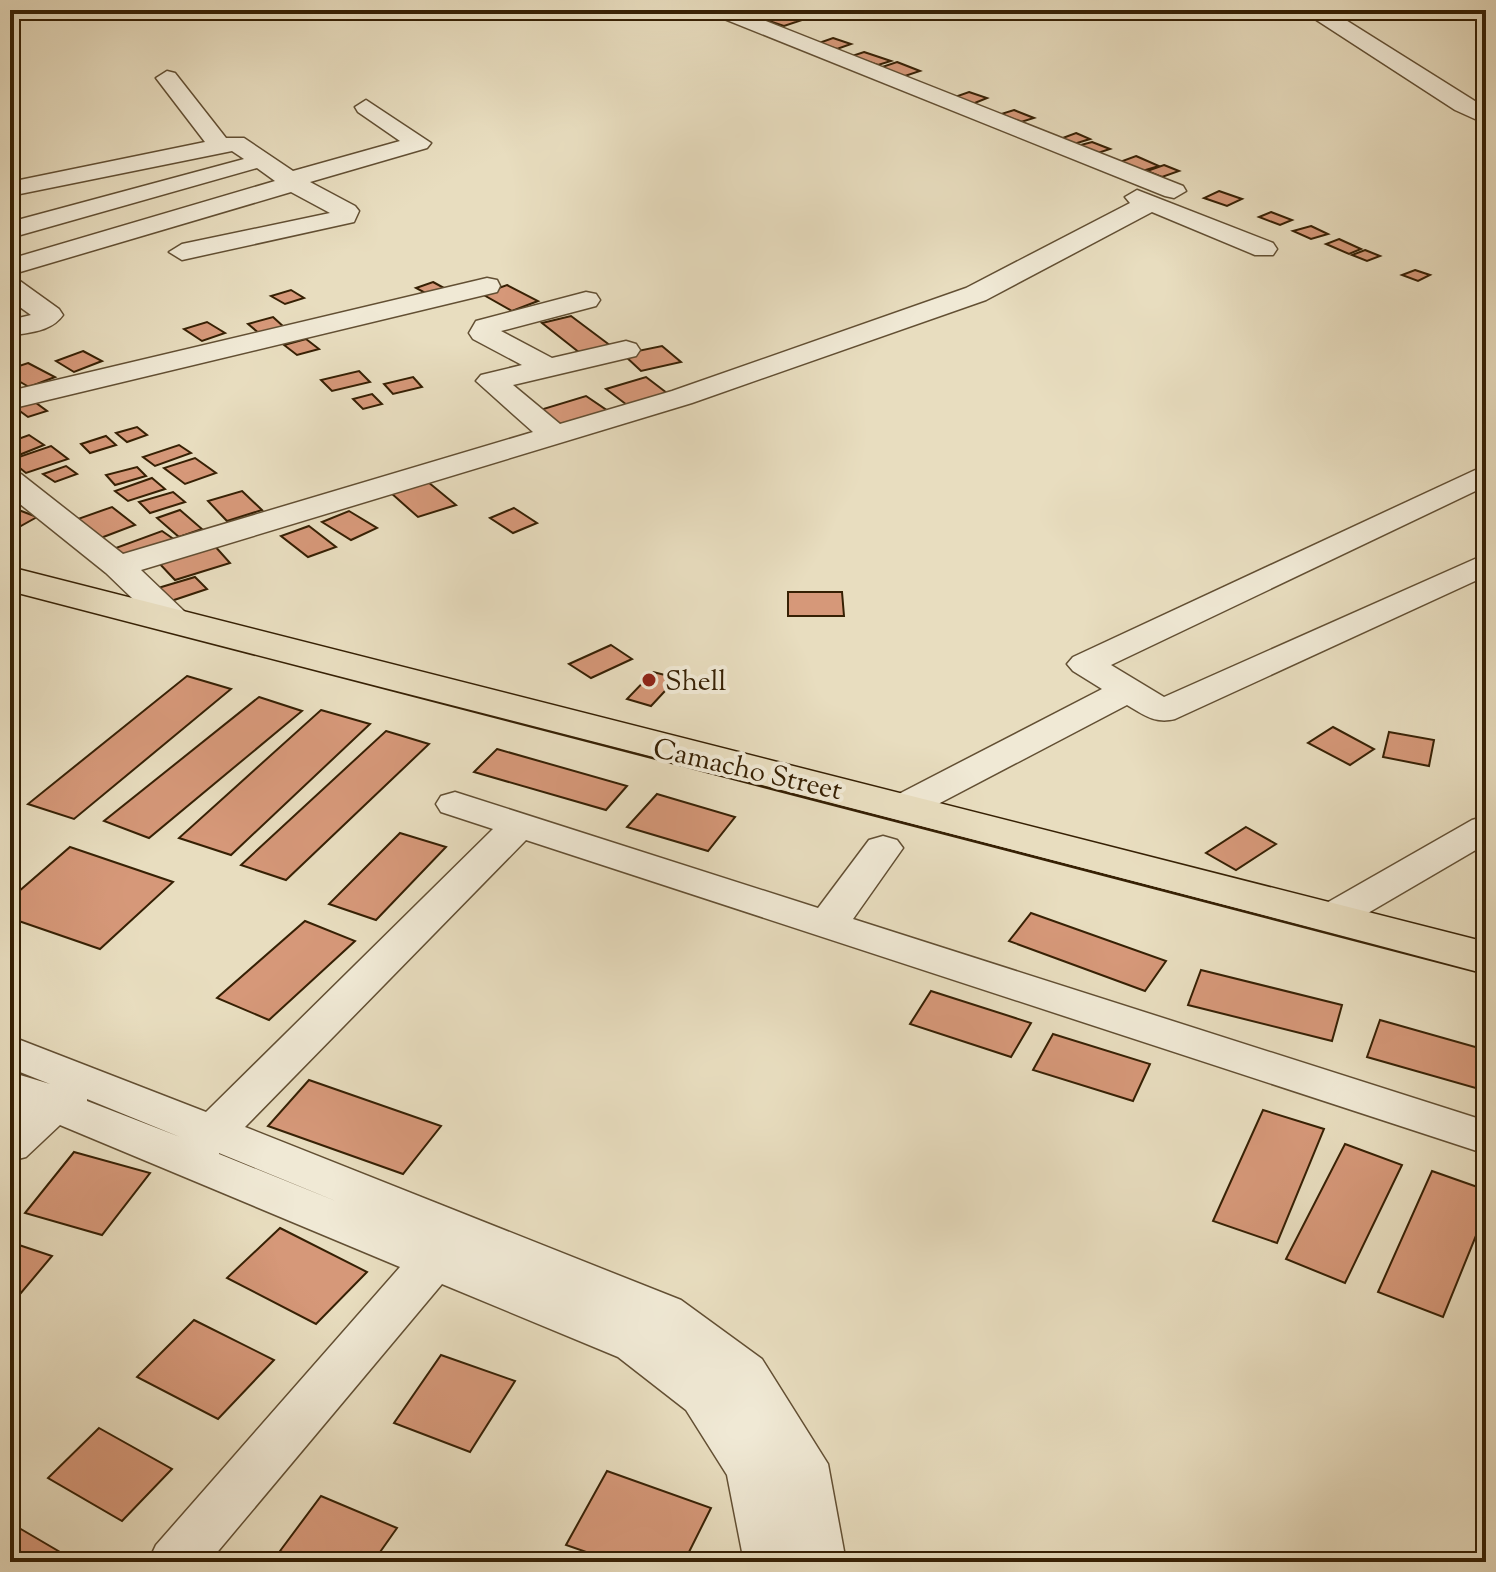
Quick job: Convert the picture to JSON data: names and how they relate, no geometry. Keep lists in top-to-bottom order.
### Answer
{
  "streets": {
    "main road": ["Camacho Street"]
  },
  "places": ["Shell"]
}
